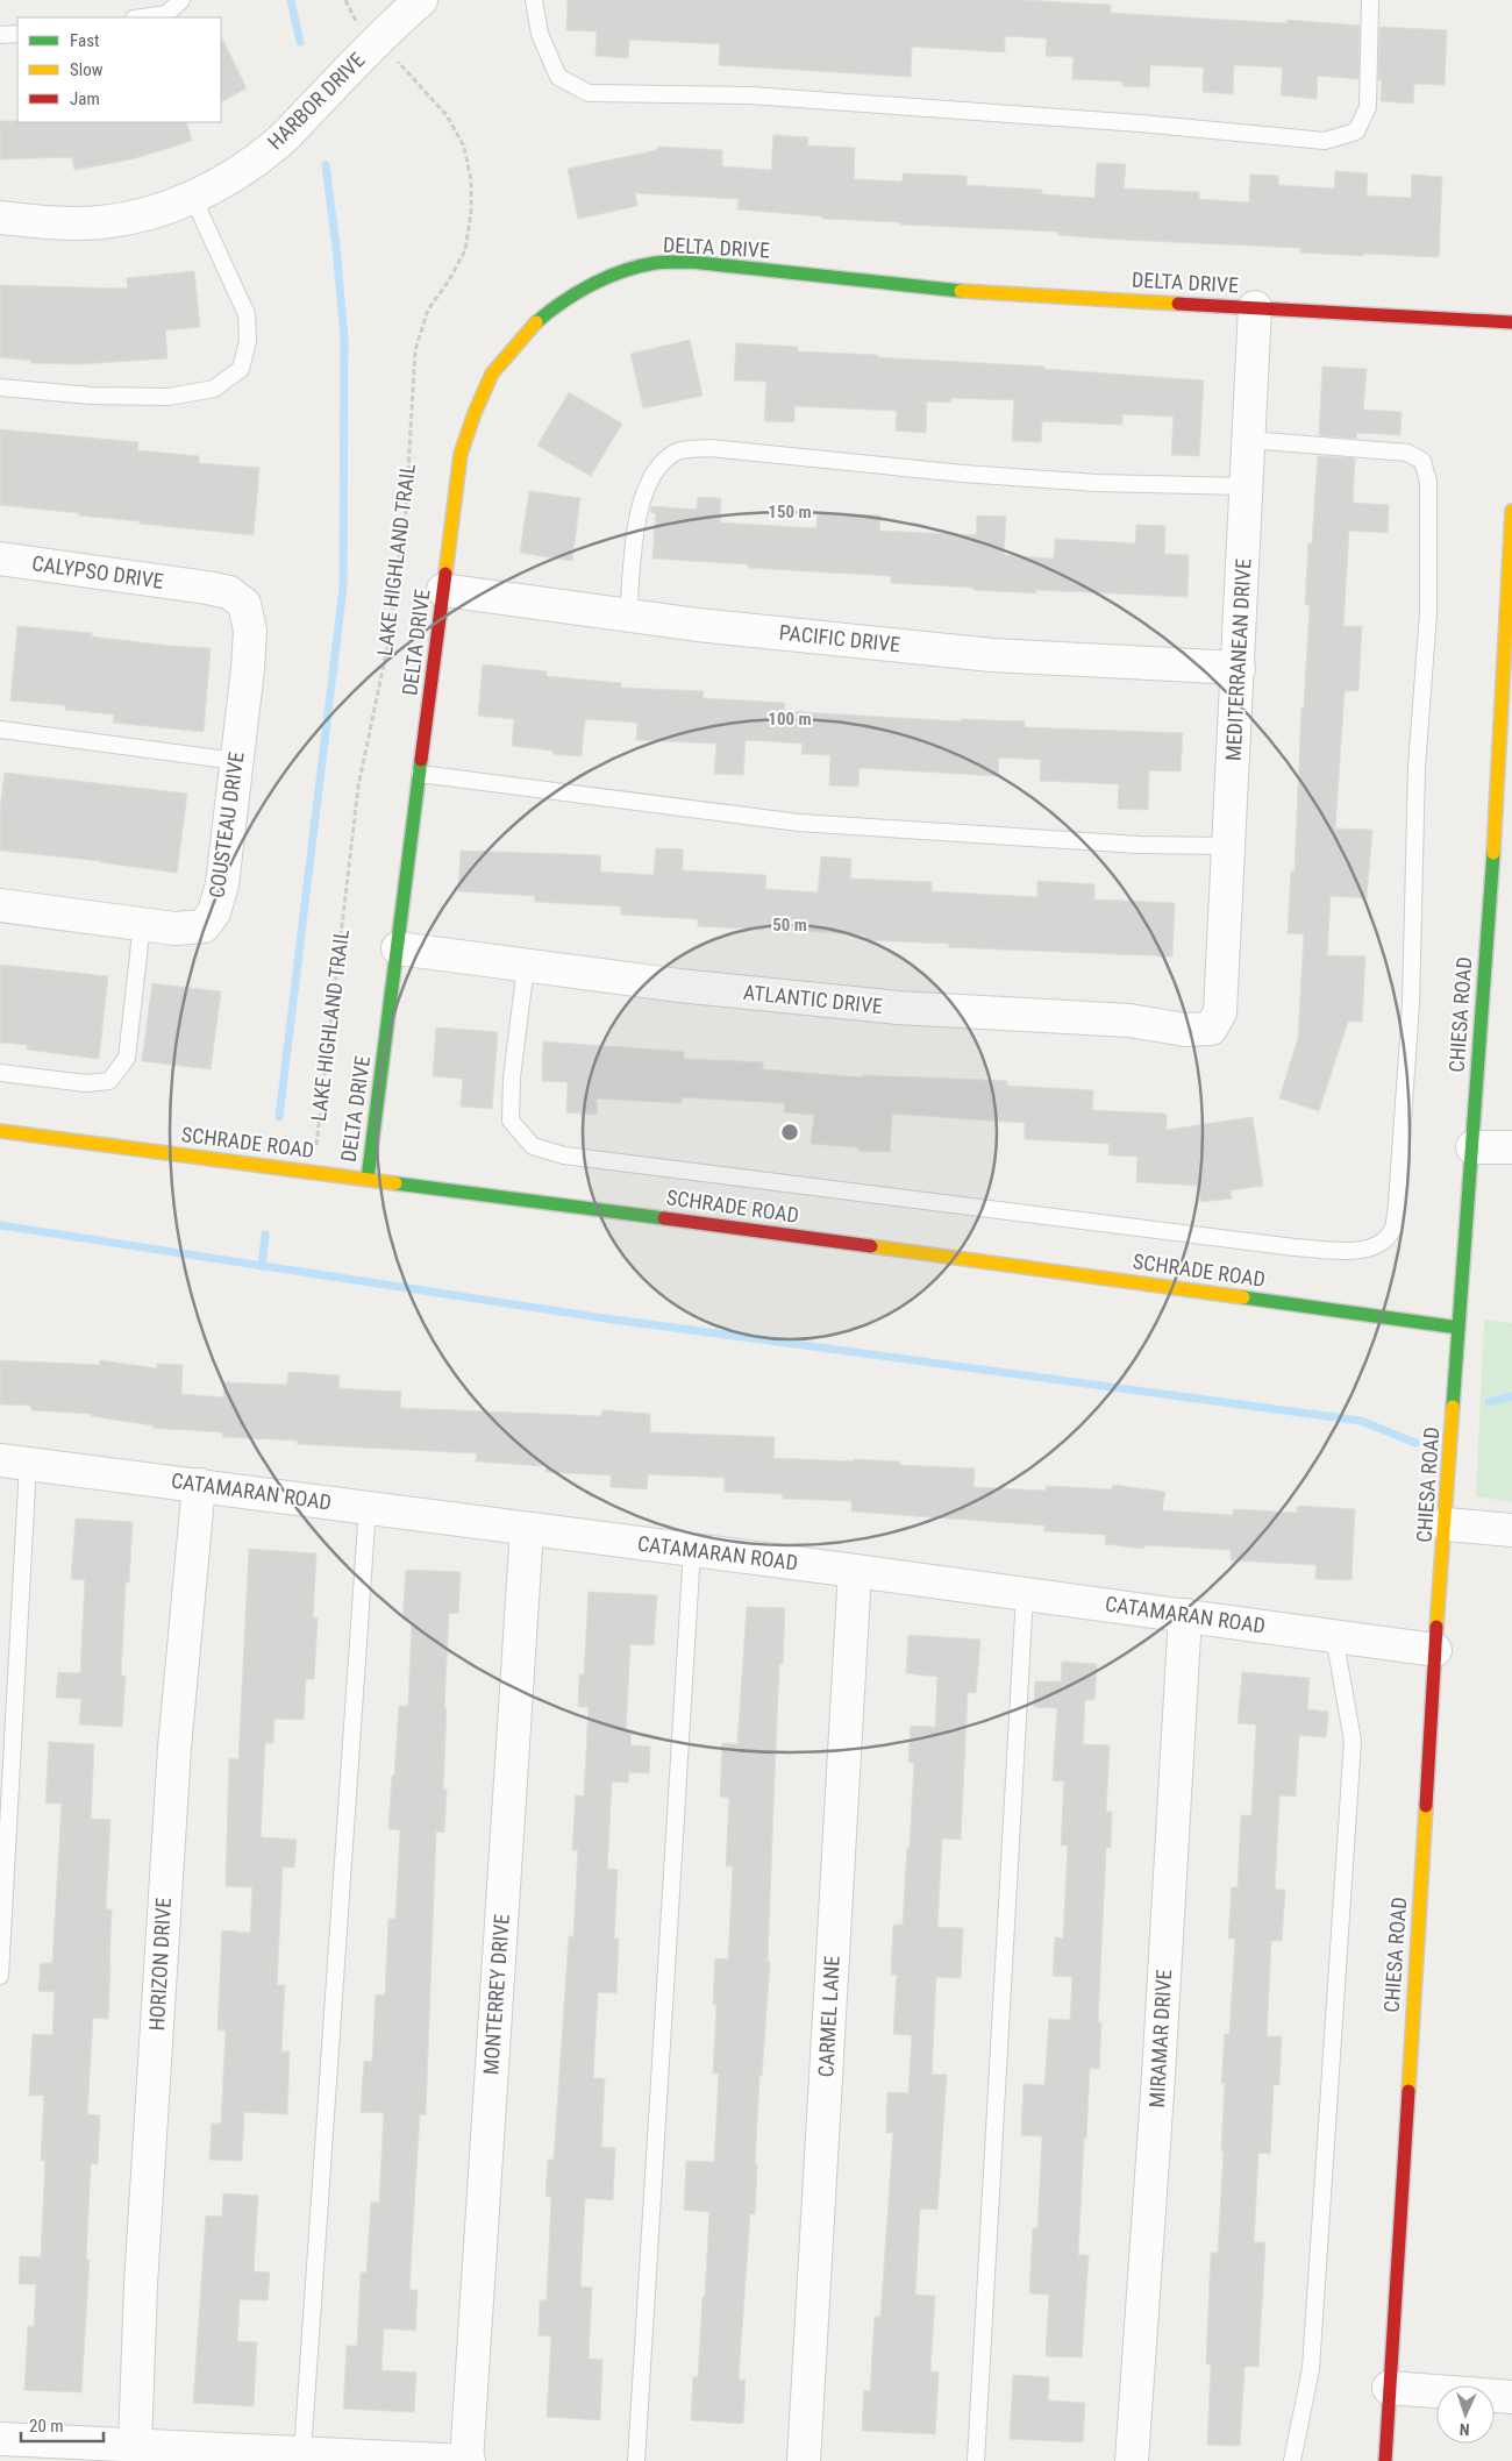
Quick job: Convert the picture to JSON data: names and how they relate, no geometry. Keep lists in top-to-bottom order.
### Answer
{
  "streets": {
    "street": [
      "HARBOR DRIVE",
      "DELTA DRIVE",
      "CALYPSO DRIVE",
      "PACIFIC DRIVE",
      "MEDITERRANEAN DRIVE",
      "COUSTEAU DRIVE",
      "ATLANTIC DRIVE",
      "CHIESA ROAD",
      "SCHRADE ROAD",
      "CATAMARAN ROAD",
      "HORIZON DRIVE",
      "MONTERREY DRIVE",
      "CARMEL LANE",
      "MIRAMAR DRIVE"
    ],
    "path": ["LAKE HIGHLAND TRAIL"]
  },
  "crossings": [
    ["HARBOR DRIVE", "LAKE HIGHLAND TRAIL"],
    ["DELTA DRIVE", "PACIFIC DRIVE"],
    ["DELTA DRIVE", "MEDITERRANEAN DRIVE"],
    ["DELTA DRIVE", "ATLANTIC DRIVE"],
    ["DELTA DRIVE", "SCHRADE ROAD"],
    ["LAKE HIGHLAND TRAIL", "SCHRADE ROAD"],
    ["CALYPSO DRIVE", "COUSTEAU DRIVE"],
    ["PACIFIC DRIVE", "MEDITERRANEAN DRIVE"],
    ["MEDITERRANEAN DRIVE", "ATLANTIC DRIVE"],
    ["CHIESA ROAD", "SCHRADE ROAD"],
    ["CHIESA ROAD", "CATAMARAN ROAD"],
    ["CATAMARAN ROAD", "HORIZON DRIVE"],
    ["CATAMARAN ROAD", "MONTERREY DRIVE"],
    ["CATAMARAN ROAD", "CARMEL LANE"],
    ["CATAMARAN ROAD", "MIRAMAR DRIVE"]
  ],
  "legend": ["Fast", "Slow", "Jam"],
  "scale_bar": "20 m",
  "north": "bottom",
  "rings": ["150 m", "100 m", "50 m"]
}
